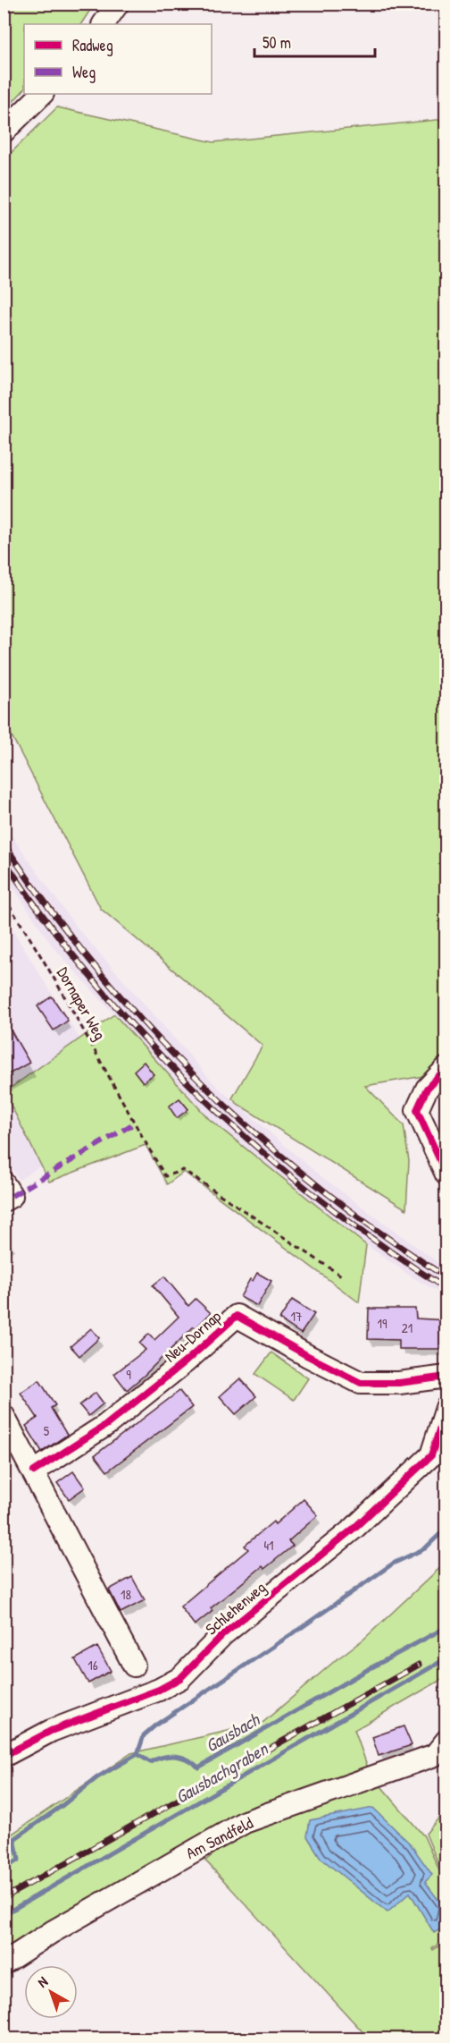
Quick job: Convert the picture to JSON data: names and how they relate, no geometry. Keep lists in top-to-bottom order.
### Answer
{
  "streets": {
    "street": ["Neu-Dornap", "Schlehenweg", "Am Sandfeld"],
    "path": ["Dornaper Weg"]
  },
  "water": ["Gausbach", "Gausbachgraben"],
  "house_numbers": [
    "17",
    "19",
    "21",
    "9",
    "5",
    "41",
    "18",
    "16"
  ],
  "legend": ["Radweg", "Weg"],
  "scale_bar": "50 m",
  "north": "top left"
}
